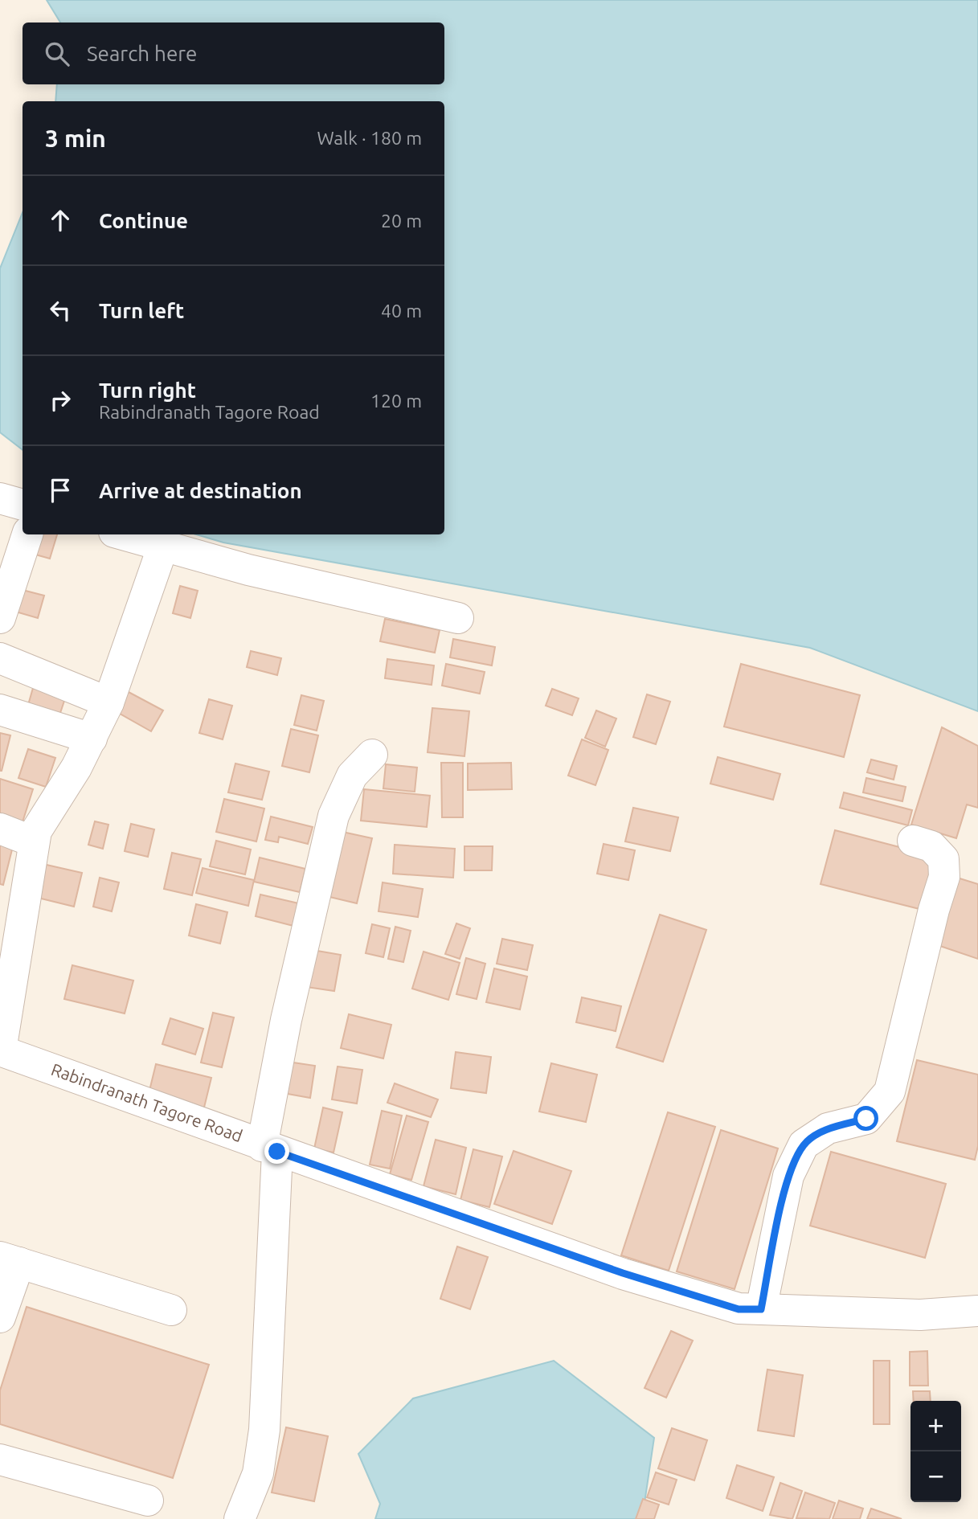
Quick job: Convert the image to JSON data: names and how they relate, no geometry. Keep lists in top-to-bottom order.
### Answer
{
  "streets": {
    "street": ["Rabindranath Tagore Road"]
  },
  "page": {
    "search": "Search here",
    "heading": ["3 min", "Walk · 180 m"],
    "list": [
      ["Continue", "20 m"],
      ["Turn left", "40 m"],
      ["Turn right", "Rabindranath Tagore Road", "120 m"],
      "Arrive at destination"
    ],
    "map_buttons": ["+", "−"]
  }
}
